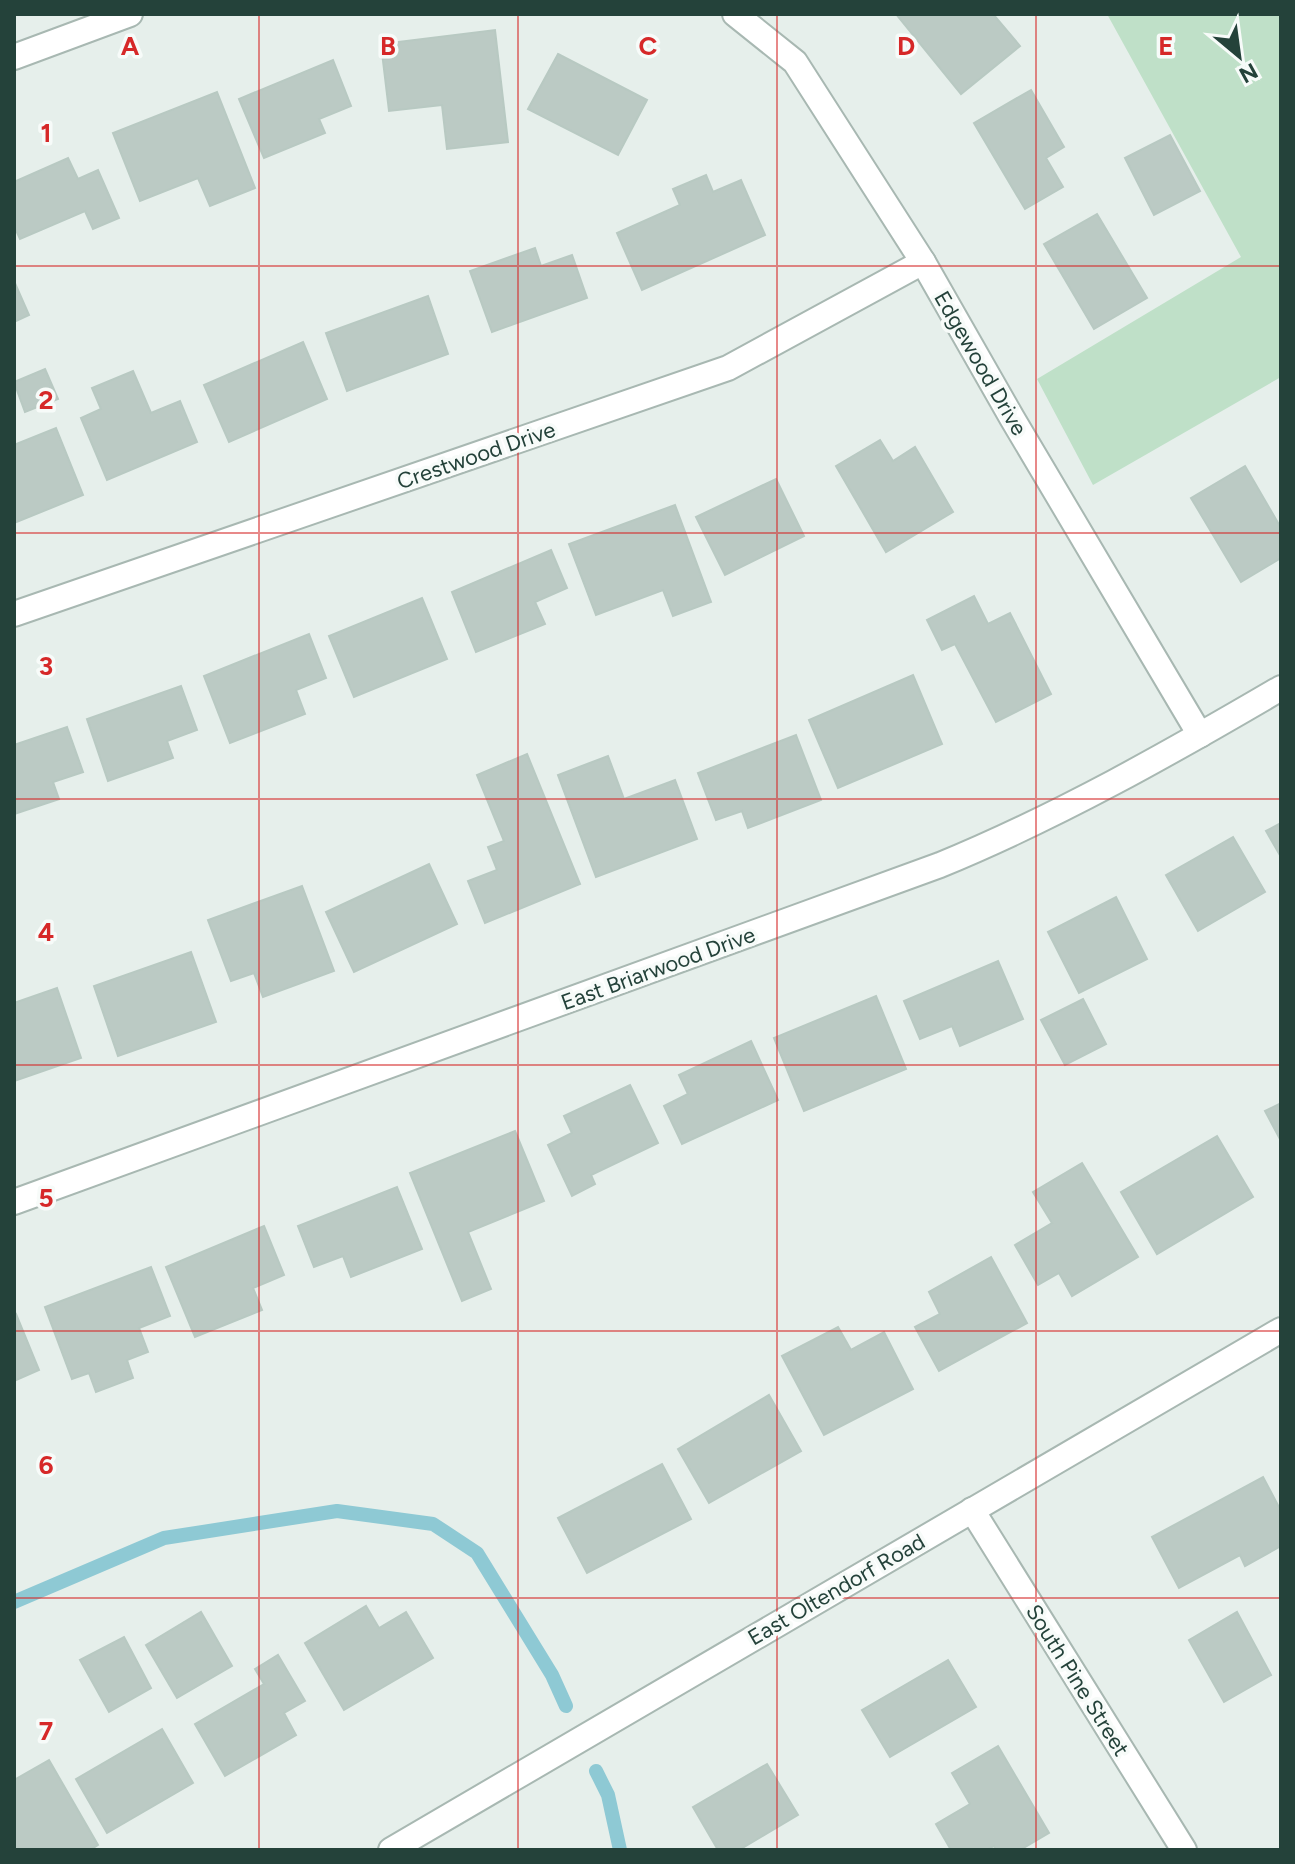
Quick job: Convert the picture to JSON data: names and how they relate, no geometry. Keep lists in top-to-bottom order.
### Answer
{
  "streets": {
    "street": [
      "Edgewood Drive",
      "Crestwood Drive",
      "East Briarwood Drive",
      "East Oltendorf Road",
      "South Pine Street"
    ]
  },
  "crossings": [
    ["Edgewood Drive", "Crestwood Drive"],
    ["Edgewood Drive", "East Briarwood Drive"],
    ["East Oltendorf Road", "South Pine Street"]
  ],
  "north": "bottom right",
  "grid": {
    "columns": [
      "A",
      "B",
      "C",
      "D",
      "E"
    ],
    "rows": [
      "1",
      "2",
      "3",
      "4",
      "5",
      "6",
      "7"
    ]
  }
}
